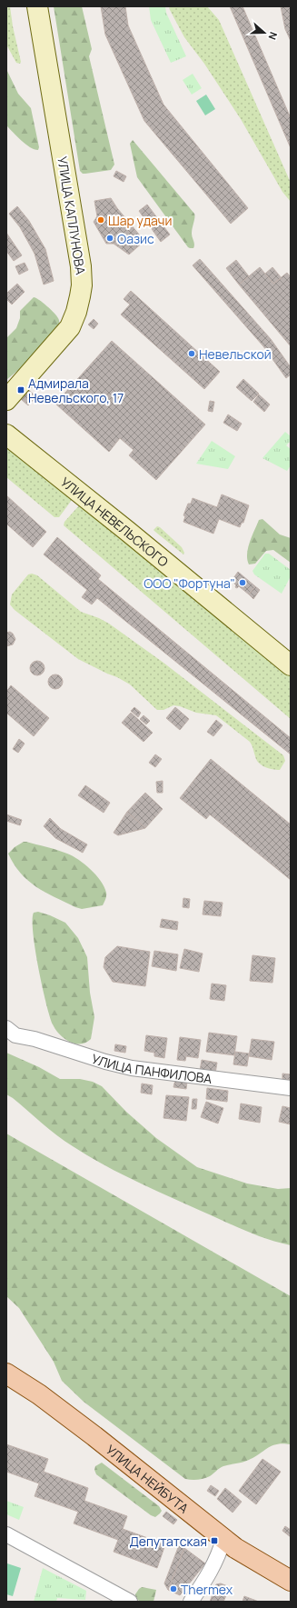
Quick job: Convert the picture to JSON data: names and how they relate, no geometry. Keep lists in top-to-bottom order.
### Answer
{
  "streets": {
    "main road": ["УЛИЦА НЕЙБУТА"],
    "street": ["УЛИЦА КАПЛУНОВА", "УЛИЦА НЕВЕЛЬСКОГО", "УЛИЦА ПАНФИЛОВА"]
  },
  "places": {
    "other": [
      "Шар удачи",
      "Оазис",
      "Невельской",
      "ООО \"Фортуна\"",
      "Thermex"
    ],
    "transit": ["Адмирала Невельского, 17", "Депутатская"]
  },
  "north": "right"
}
